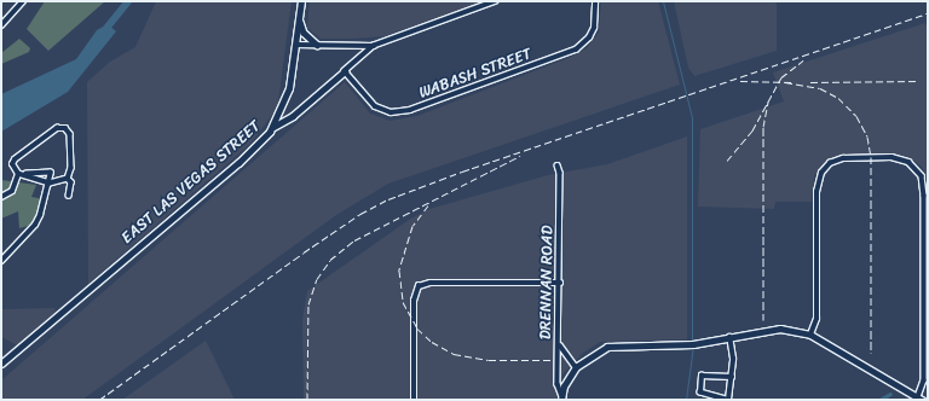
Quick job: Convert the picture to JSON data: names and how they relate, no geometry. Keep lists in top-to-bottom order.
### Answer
{
  "streets": {
    "main road": ["EAST LAS VEGAS STREET"],
    "street": ["WABASH STREET", "DRENNAN ROAD"]
  }
}
